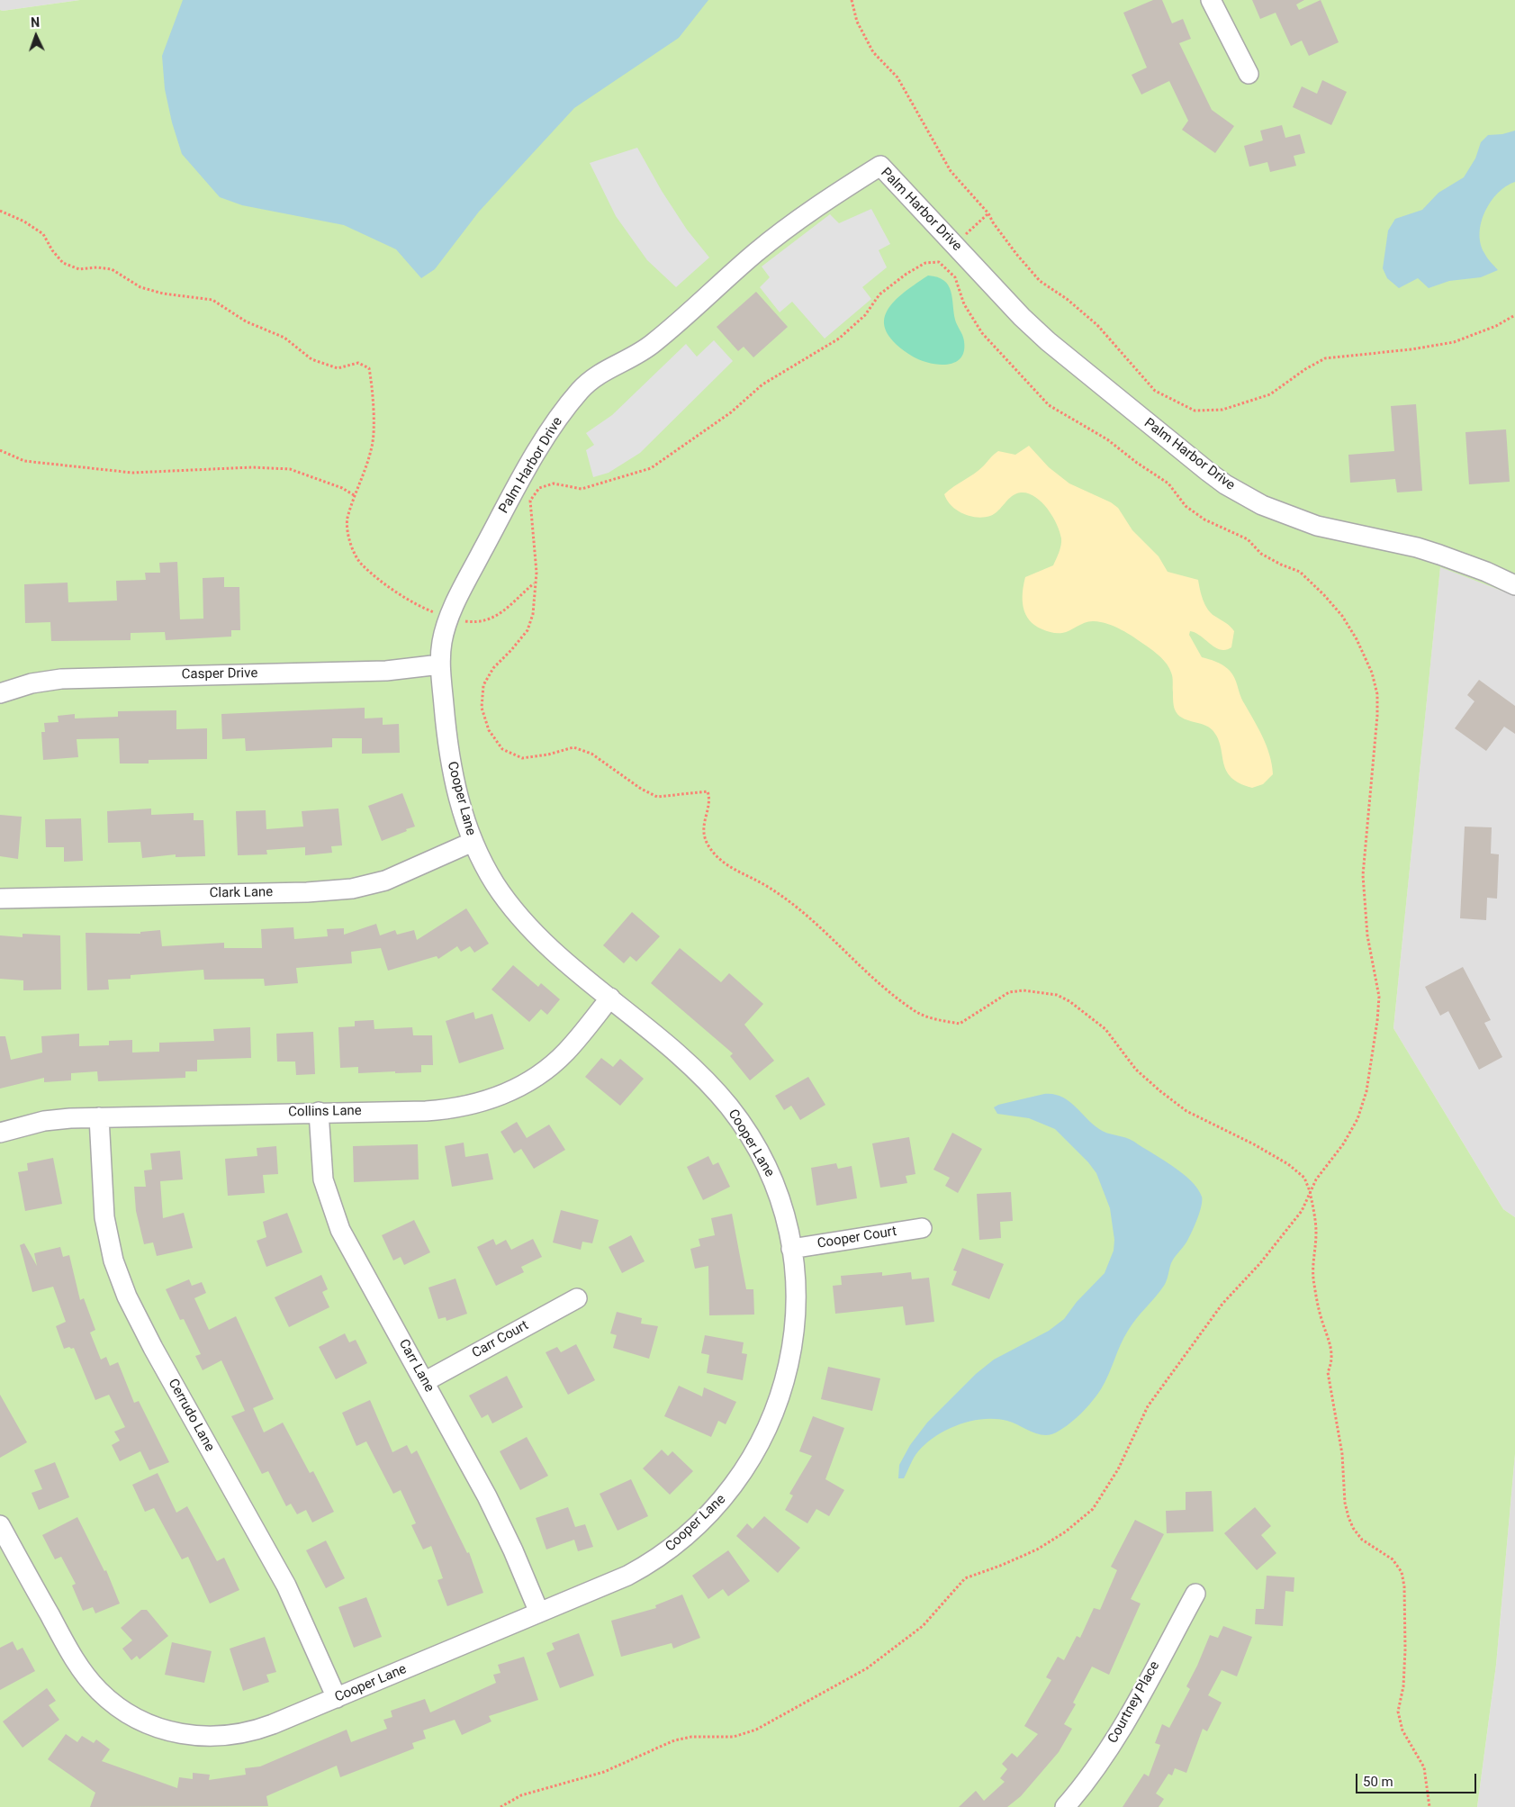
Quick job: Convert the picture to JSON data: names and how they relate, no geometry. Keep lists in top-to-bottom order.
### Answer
{
  "streets": {
    "street": [
      "Palm Harbor Drive",
      "Casper Drive",
      "Cooper Lane",
      "Clark Lane",
      "Collins Lane",
      "Cooper Court",
      "Carr Court",
      "Carr Lane",
      "Cerrudo Lane",
      "Courtney Place"
    ]
  },
  "crossings": [
    ["Palm Harbor Drive", "Casper Drive"],
    ["Palm Harbor Drive", "Cooper Lane"],
    ["Casper Drive", "Cooper Lane"],
    ["Cooper Lane", "Clark Lane"],
    ["Cooper Lane", "Collins Lane"],
    ["Cooper Lane", "Cooper Court"],
    ["Cooper Lane", "Carr Lane"],
    ["Cooper Lane", "Cerrudo Lane"],
    ["Collins Lane", "Carr Lane"],
    ["Collins Lane", "Cerrudo Lane"],
    ["Carr Court", "Carr Lane"]
  ],
  "scale_bar": "50 m",
  "north": "top"
}
